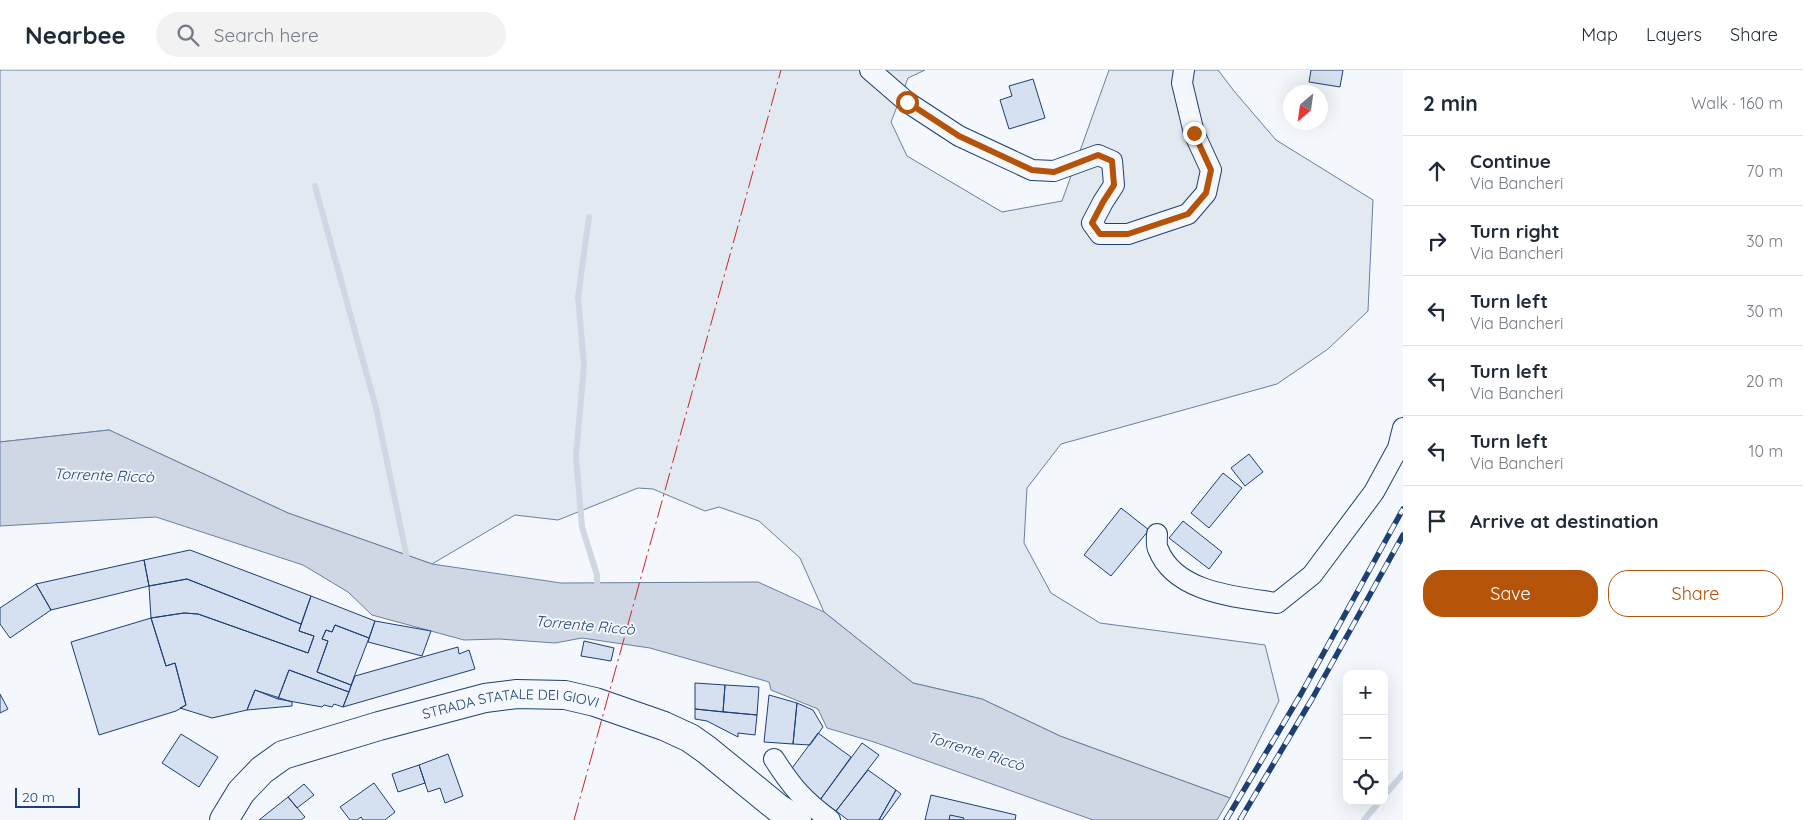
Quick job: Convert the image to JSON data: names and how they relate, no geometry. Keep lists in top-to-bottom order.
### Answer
{
  "streets": {
    "main road": ["STRADA STATALE DEI GIOVI"]
  },
  "water": ["Torrente Riccò"],
  "scale_bar": "20 m",
  "north": "bottom left",
  "page": {
    "header": "Nearbee",
    "search": "Search here",
    "nav": ["Map", "Layers", "Share"],
    "heading": ["2 min", "Walk · 160 m"],
    "list": [
      ["Continue", "Via Bancheri", "70 m"],
      ["Turn right", "Via Bancheri", "30 m"],
      ["Turn left", "Via Bancheri", "30 m"],
      ["Turn left", "Via Bancheri", "20 m"],
      ["Turn left", "Via Bancheri", "10 m"],
      "Arrive at destination"
    ],
    "buttons": ["Save", "Share"],
    "map_buttons": ["+", "−"],
    "scale": "20 m"
  }
}
